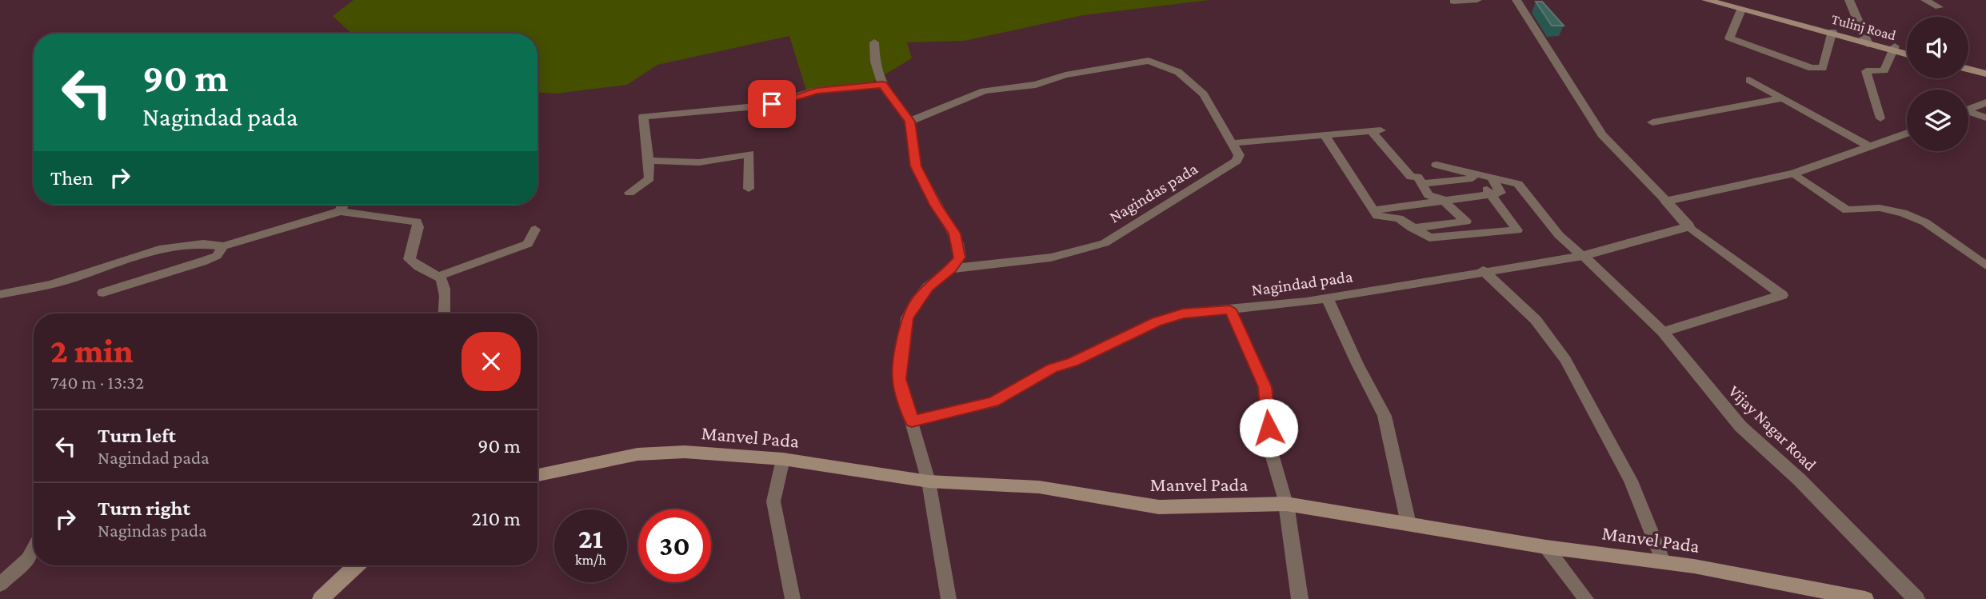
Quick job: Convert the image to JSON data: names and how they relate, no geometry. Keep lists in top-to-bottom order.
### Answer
{
  "streets": {
    "main road": ["Tulinj Road", "Manvel Pada"],
    "street": ["Nagindas pada", "Nagindad pada", "Vijay Nagar Road"]
  },
  "crossings": [
    ["Nagindad pada", "Vijay Nagar Road"]
  ],
  "page": {
    "turn": ["90 m", "Nagindad pada"],
    "then": "Then",
    "heading": ["2 min", "740 m · 13:32"],
    "list": [
      {
        "name": "Turn left",
        "note": "Nagindad pada",
        "value": "90 m"
      },
      {
        "name": "Turn right",
        "note": "Nagindas pada",
        "value": "210 m"
      }
    ],
    "speed": "21 km/h",
    "limit": "30"
  }
}
